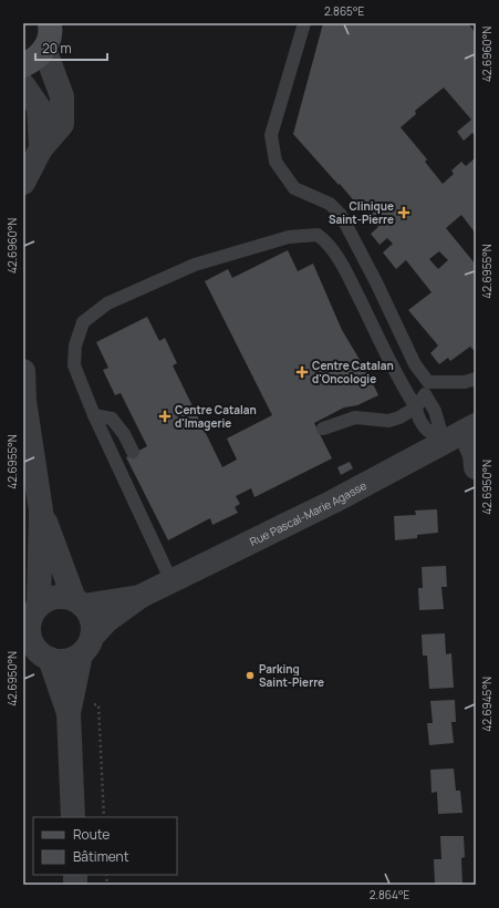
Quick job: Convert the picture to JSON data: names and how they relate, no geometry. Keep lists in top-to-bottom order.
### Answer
{
  "streets": {
    "street": ["Rue Pascal-Marie Agasse"]
  },
  "places": {
    "health": ["Clinique Saint-Pierre", "Centre Catalan d'Oncologie", "Centre Catalan d'Imagerie"],
    "other": ["Parking Saint-Pierre"]
  },
  "legend": ["Route", "Bâtiment"],
  "scale_bar": "20 m",
  "coordinates": [
    "2.865°E",
    "42.6960°N",
    "42.6955°N",
    "42.6950°N",
    "42.6945°N",
    "2.864°E"
  ]
}
